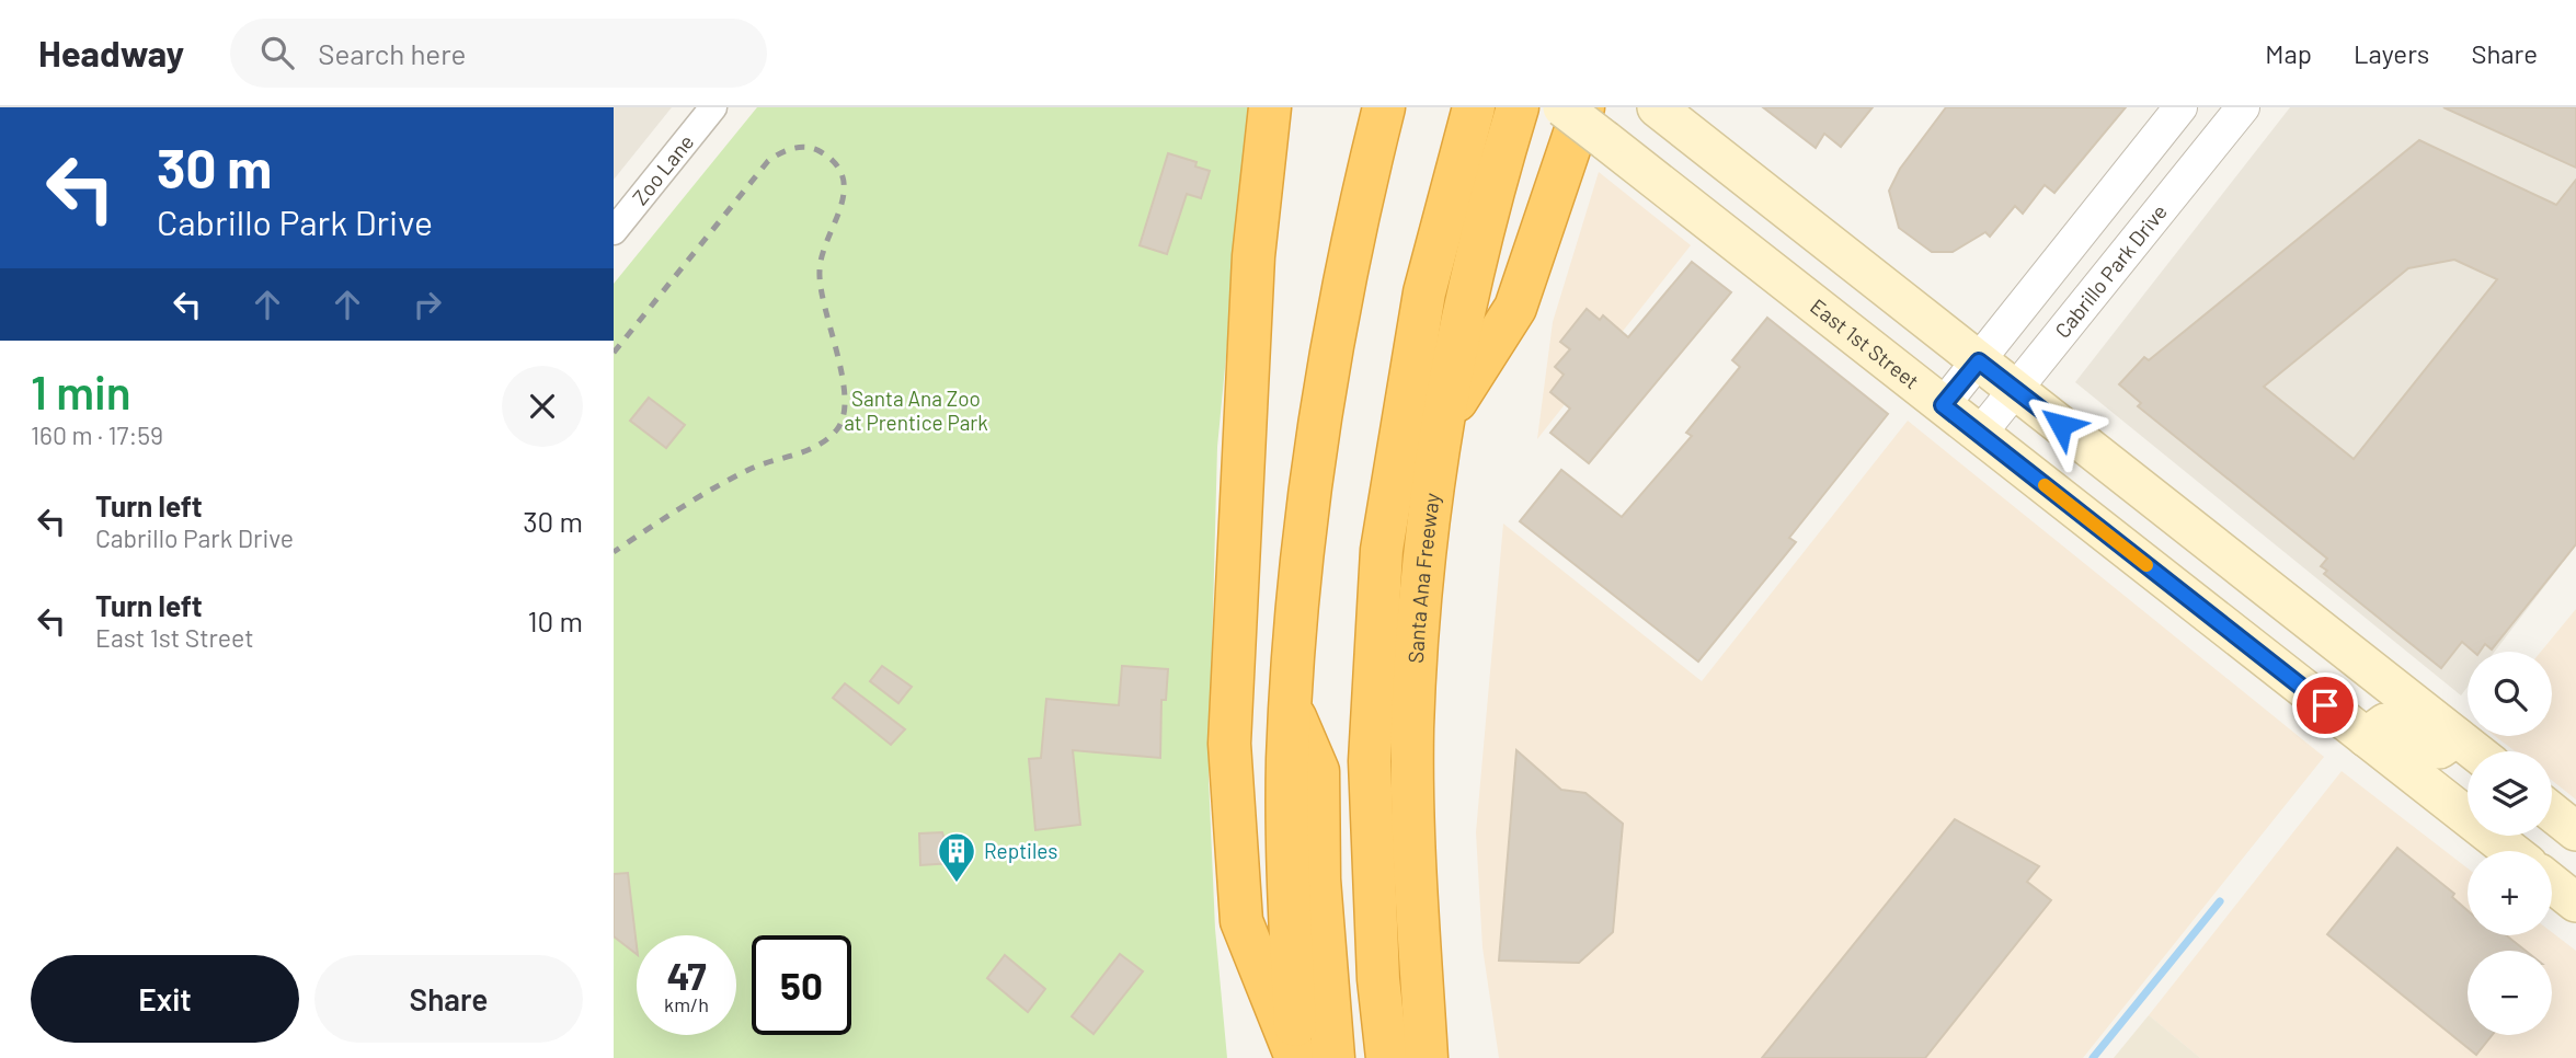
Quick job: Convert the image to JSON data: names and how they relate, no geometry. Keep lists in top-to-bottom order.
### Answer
{
  "streets": {
    "highway": ["Santa Ana Freeway"],
    "main road": ["East 1st Street"],
    "street": ["Zoo Lane", "Cabrillo Park Drive"]
  },
  "crossings": [
    ["Cabrillo Park Drive", "East 1st Street"]
  ],
  "parks": ["Santa Ana Zoo at Prentice Park"],
  "places": {
    "building": ["Reptiles"]
  },
  "page": {
    "header": "Headway",
    "search": "Search here",
    "nav": ["Map", "Layers", "Share"],
    "turn": ["30 m", "Cabrillo Park Drive"],
    "heading": ["1 min", "160 m · 17:59"],
    "list": [
      {
        "name": "Turn left",
        "note": "Cabrillo Park Drive",
        "value": "30 m"
      },
      {
        "name": "Turn left",
        "note": "East 1st Street",
        "value": "10 m"
      }
    ],
    "map_buttons": ["+", "−"],
    "speed": "47 km/h",
    "limit": "50",
    "buttons": ["Exit", "Share"]
  }
}
